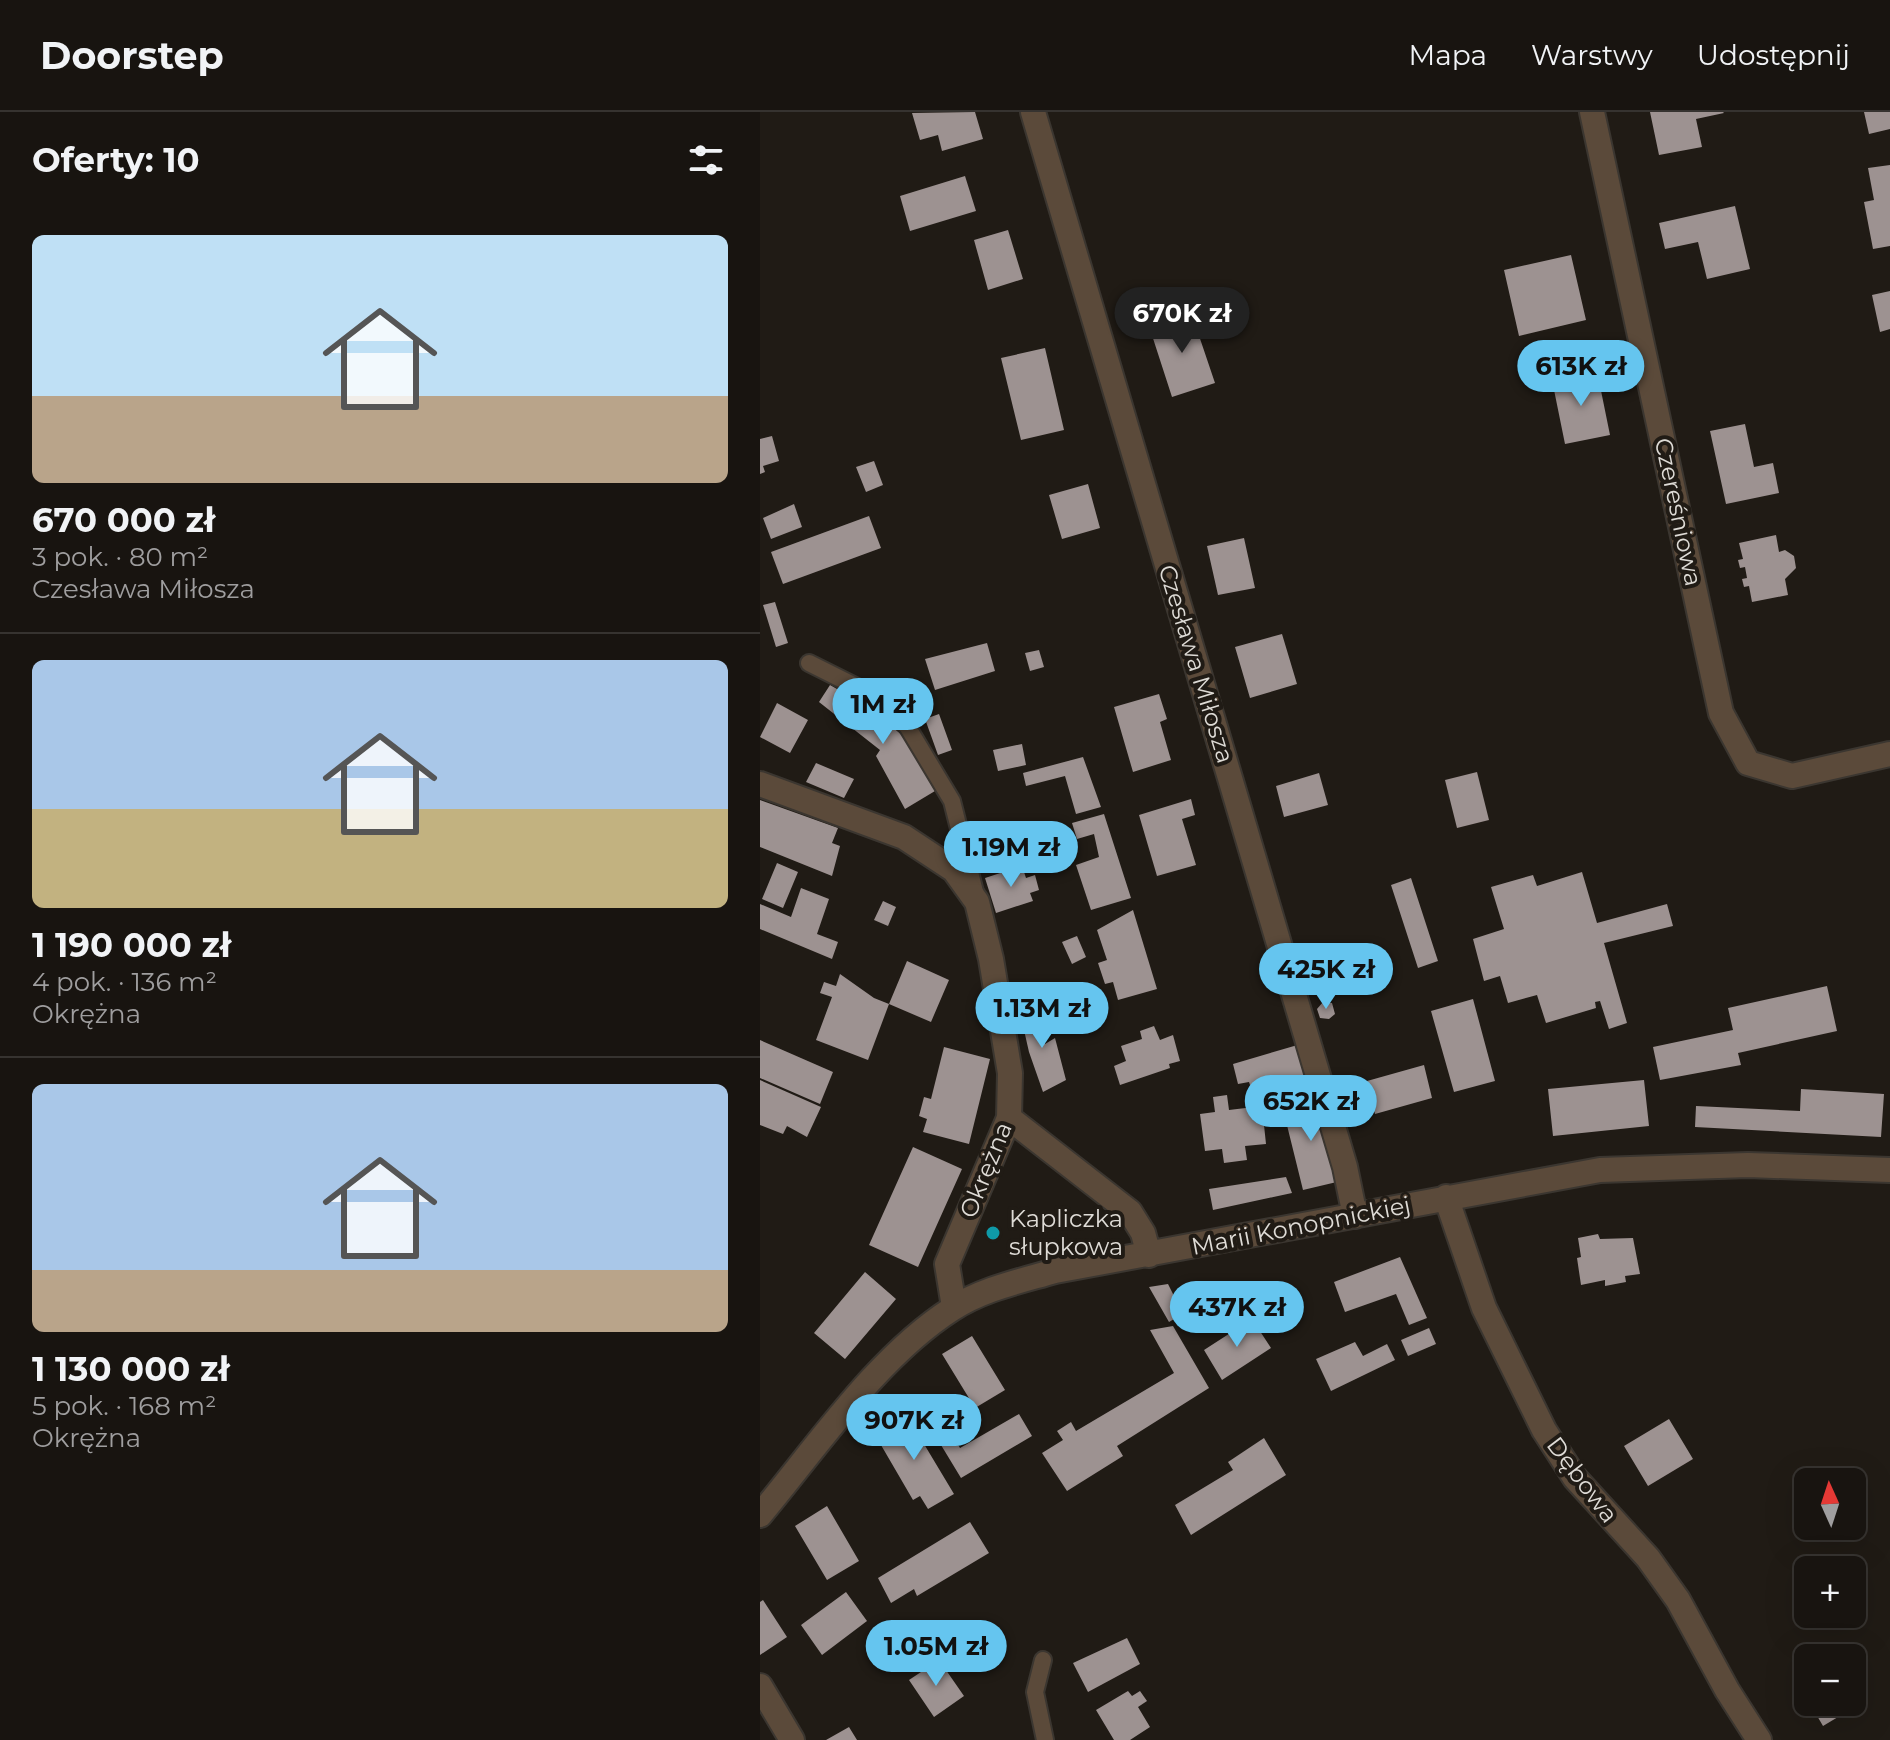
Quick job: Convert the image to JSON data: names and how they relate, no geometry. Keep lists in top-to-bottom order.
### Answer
{
  "streets": {
    "street": [
      "Czereśniowa",
      "Czesława Miłosza",
      "Okrężna",
      "Marii Konopnickiej",
      "Dębowa"
    ]
  },
  "crossings": [
    ["Czesława Miłosza", "Marii Konopnickiej"],
    ["Okrężna", "Marii Konopnickiej"],
    ["Marii Konopnickiej", "Dębowa"]
  ],
  "places": ["Kapliczka słupkowa"],
  "north": "top",
  "page": {
    "header": "Doorstep",
    "nav": ["Mapa", "Warstwy", "Udostępnij"],
    "heading": "Oferty: 10",
    "list": [
      {
        "name": "670 000 zł",
        "note": "3 pok. · 80 m² · Czesława Miłosza"
      },
      {
        "name": "1 190 000 zł",
        "note": "4 pok. · 136 m² · Okrężna"
      },
      {
        "name": "1 130 000 zł",
        "note": "5 pok. · 168 m² · Okrężna"
      }
    ],
    "price": [
      "670K zł",
      "613K zł",
      "1M zł",
      "1.19M zł",
      "425K zł",
      "1.13M zł",
      "652K zł",
      "437K zł",
      "907K zł",
      "1.05M zł"
    ],
    "map_buttons": ["+", "−"]
  }
}
